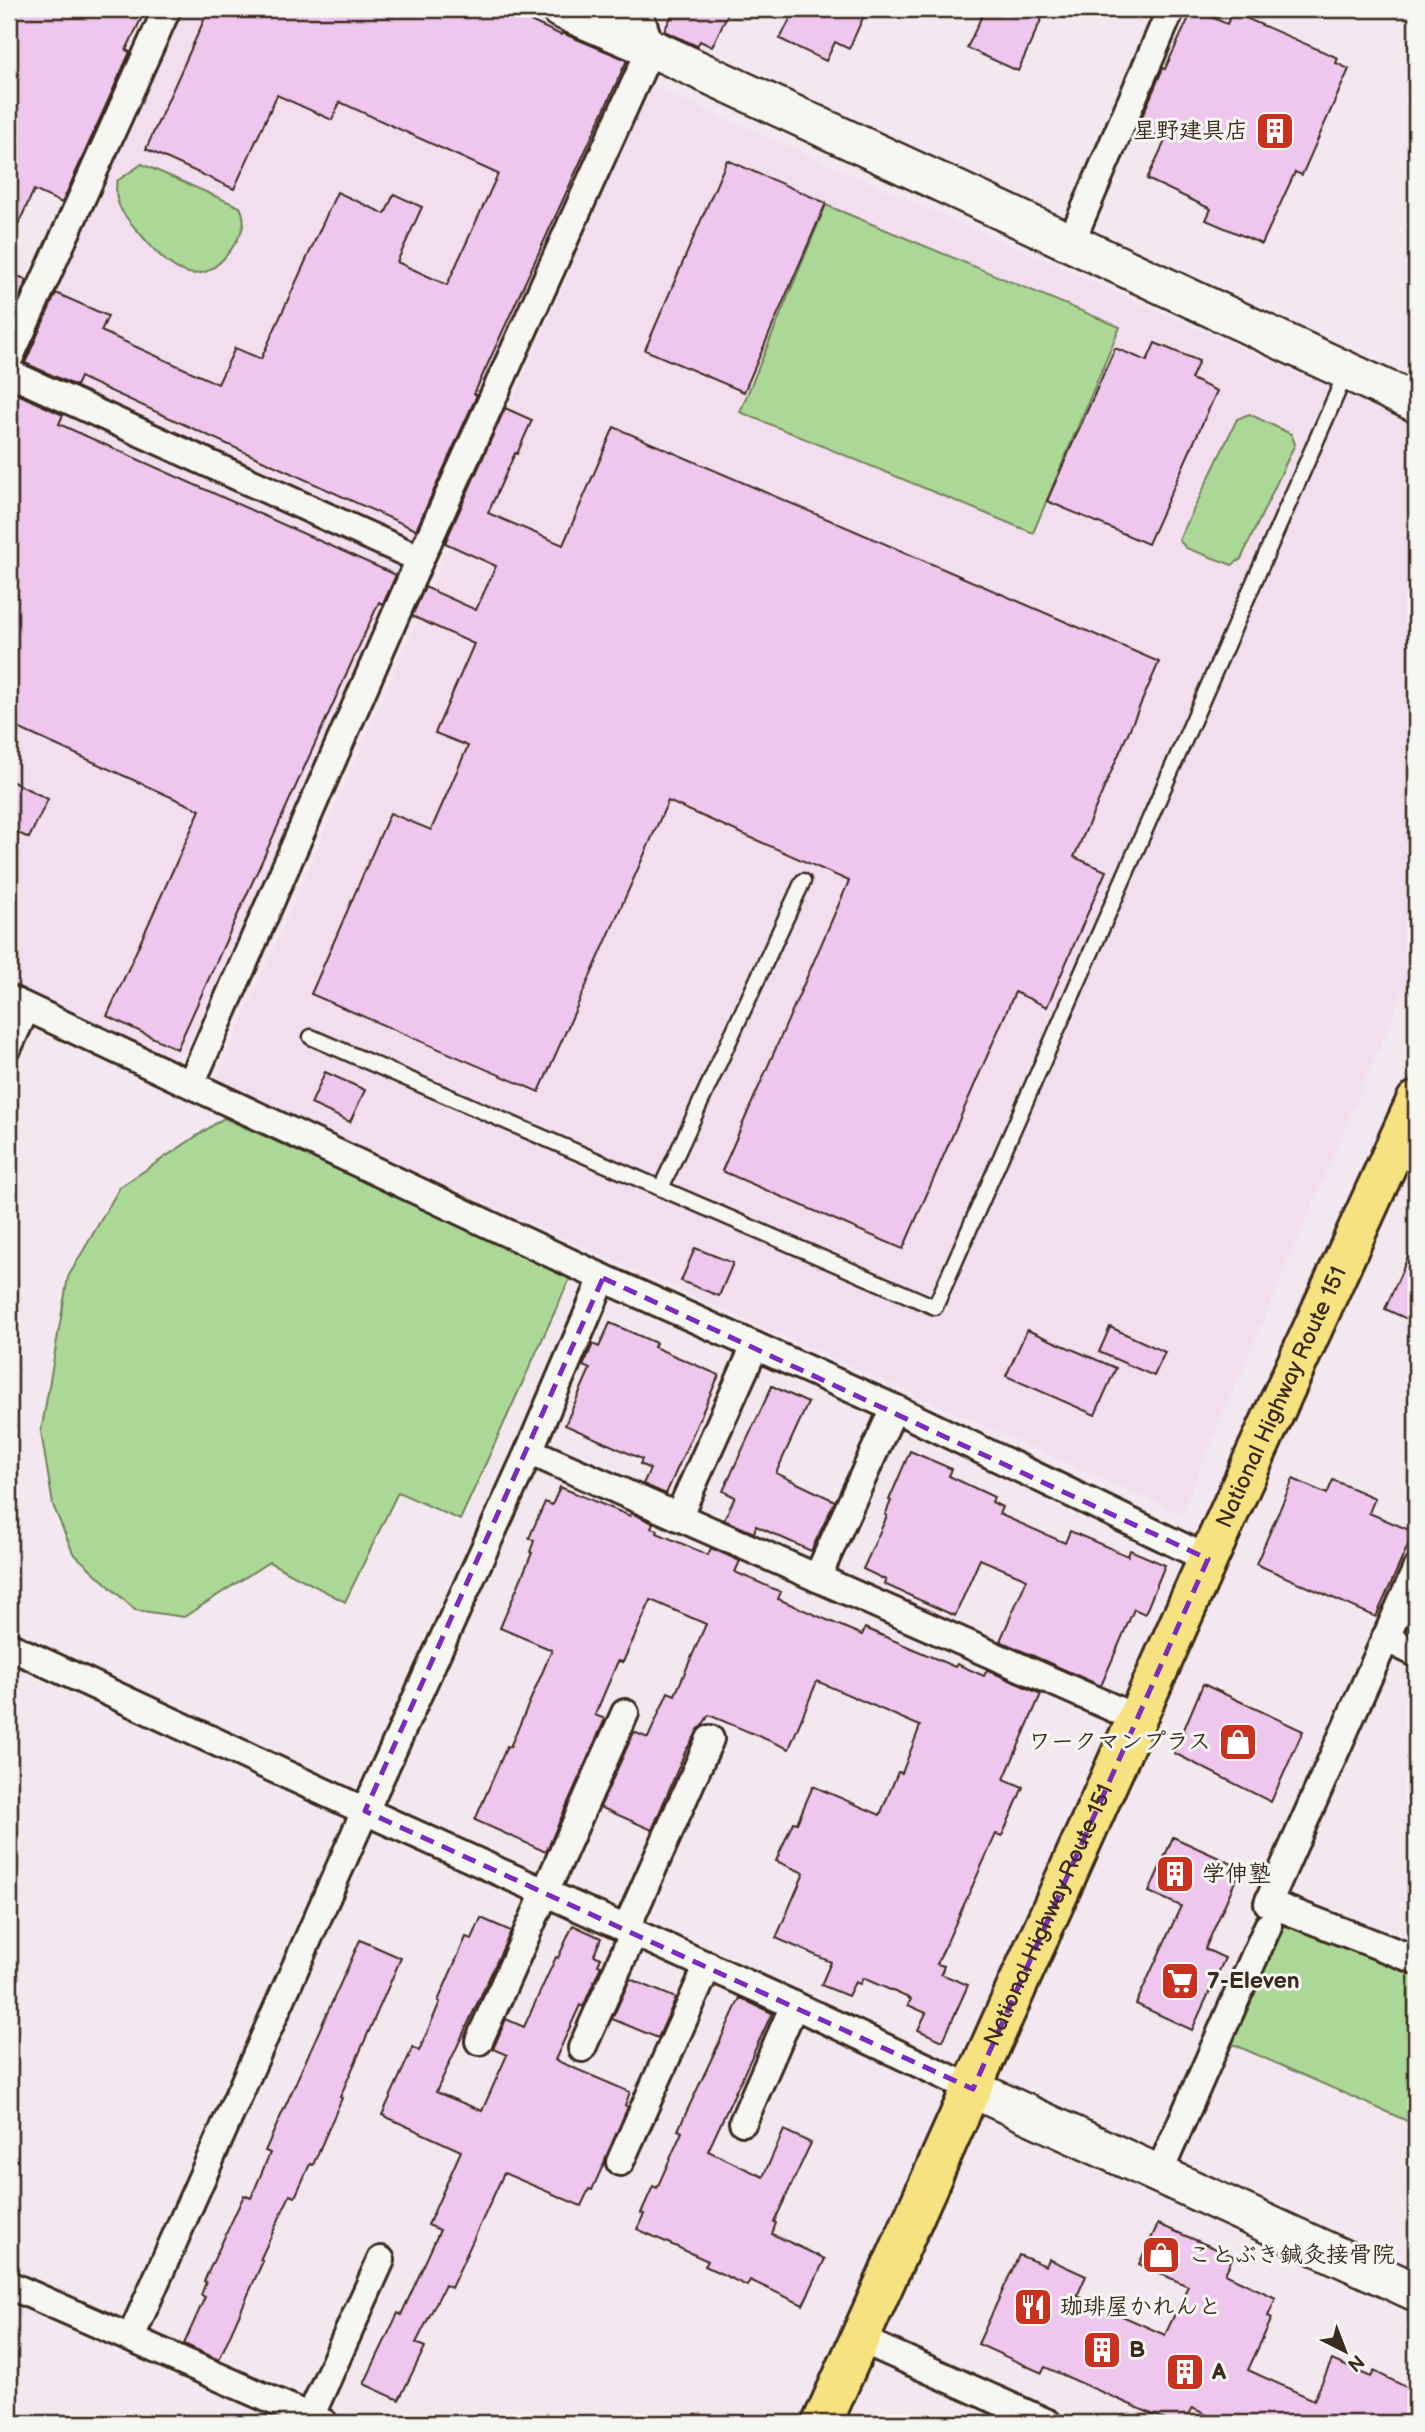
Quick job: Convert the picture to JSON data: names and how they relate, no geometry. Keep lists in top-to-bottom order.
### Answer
{
  "streets": {
    "highway": ["National Highway Route 151"]
  },
  "places": {
    "building": [
      "星野建具店",
      "学伸塾",
      "B",
      "A"
    ],
    "shop": ["ワークマンプラス", "ことぶき鍼灸接骨院"],
    "supermarket": ["7-Eleven"],
    "restaurant": ["珈琲屋かれんと"]
  },
  "north": "bottom right"
}
